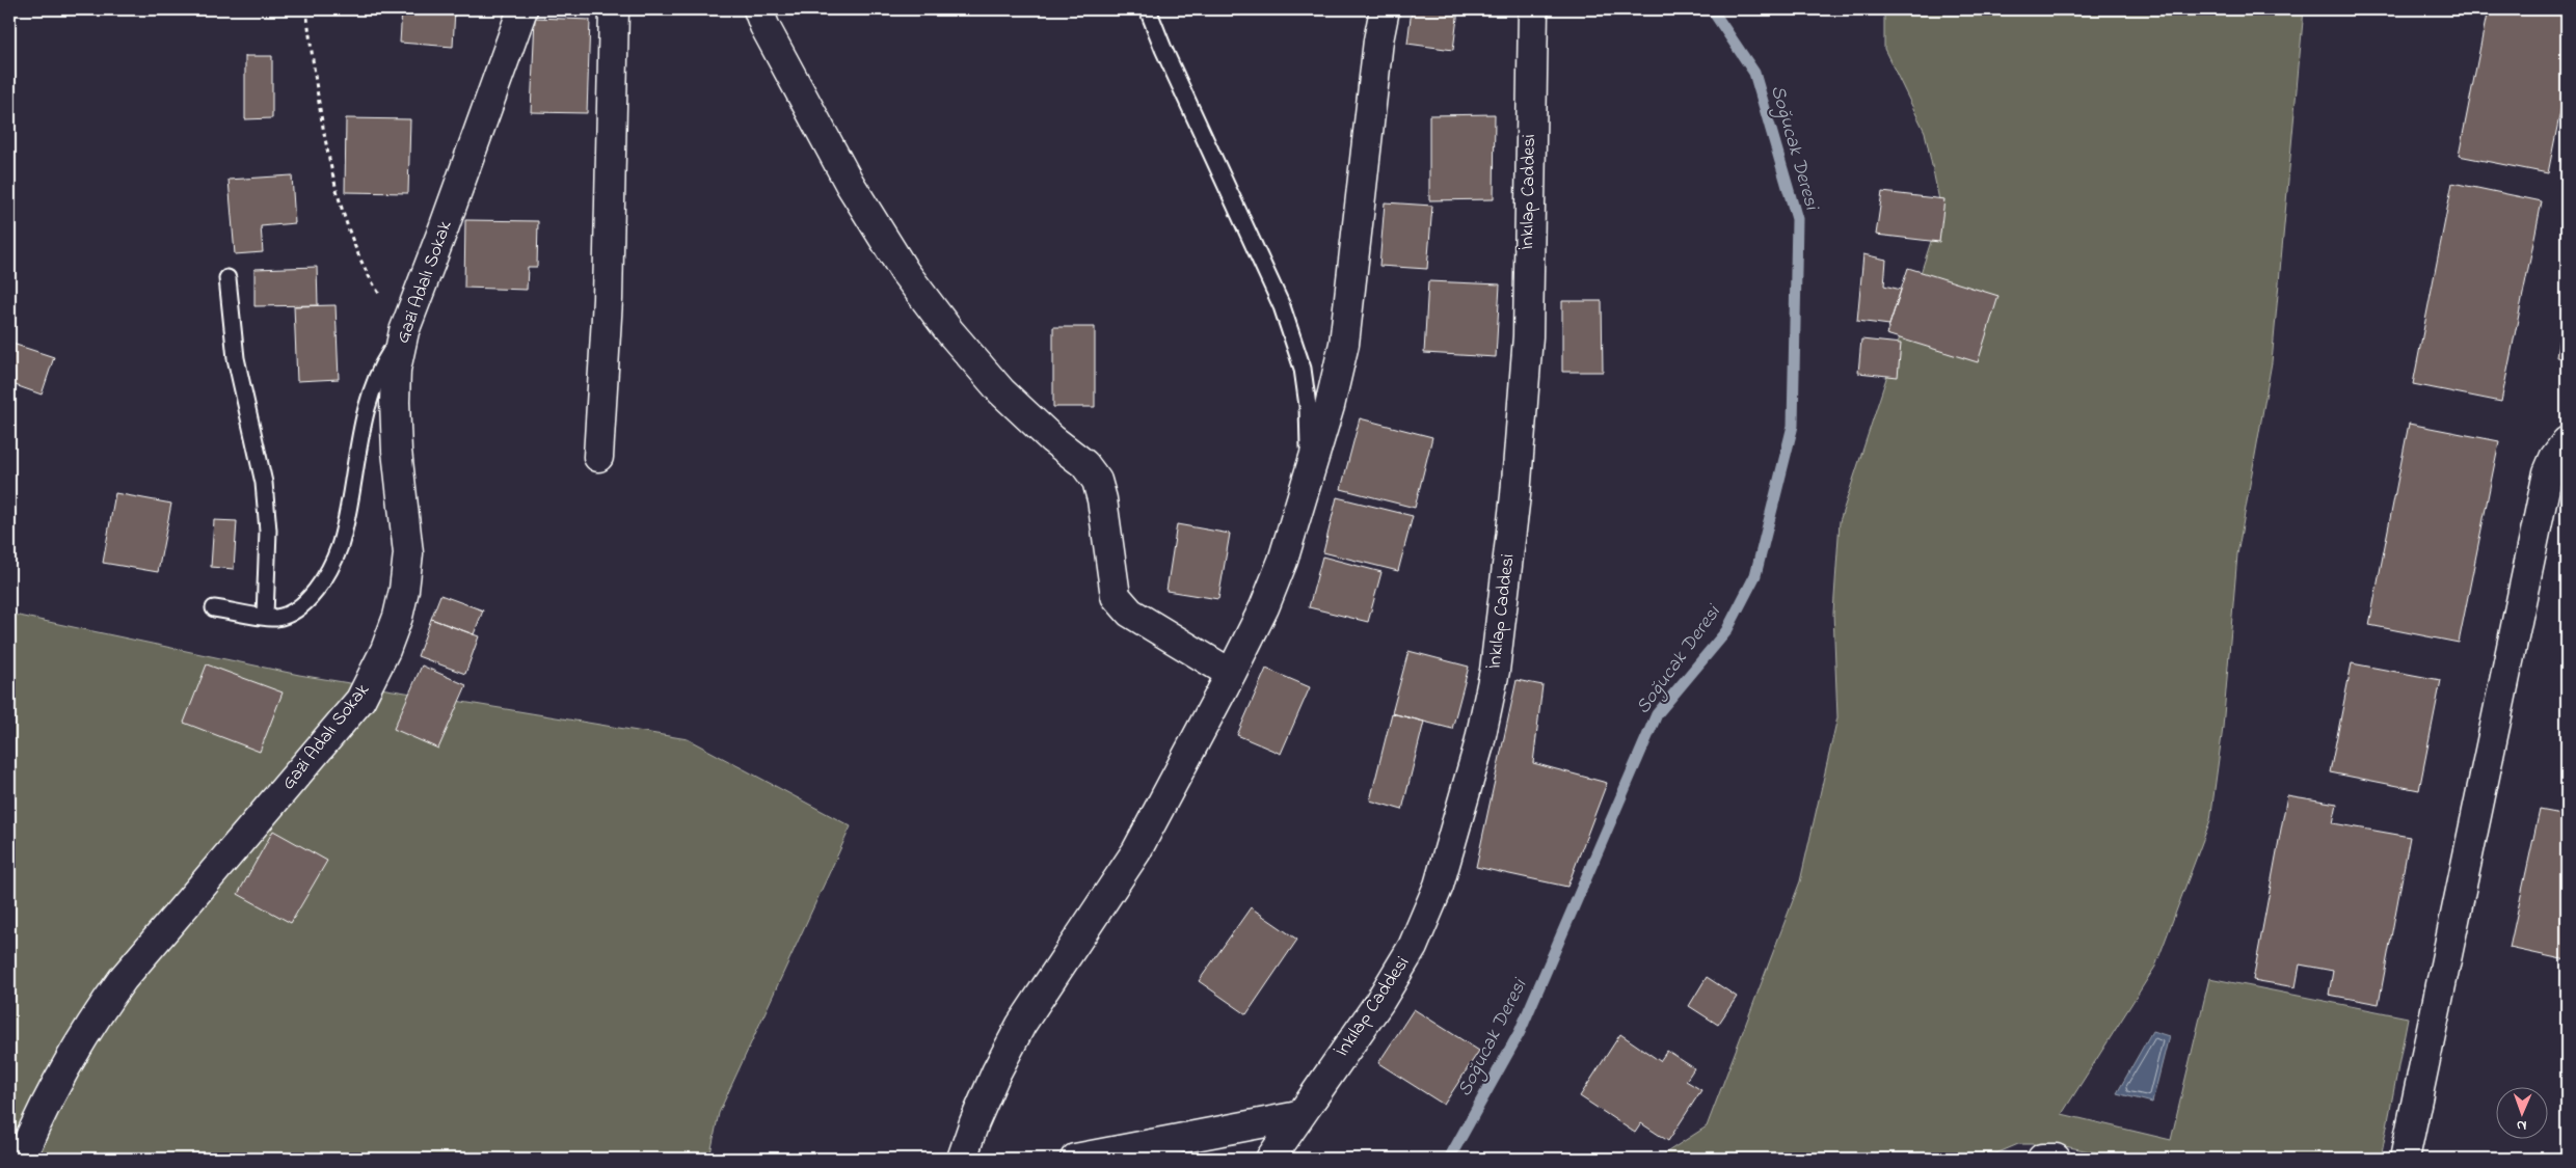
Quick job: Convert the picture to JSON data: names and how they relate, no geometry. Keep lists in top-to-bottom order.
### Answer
{
  "streets": {
    "street": ["İnkılap Caddesi", "Gazi Adalı Sokak"]
  },
  "water": ["Soğucak Deresi"],
  "north": "bottom"
}
